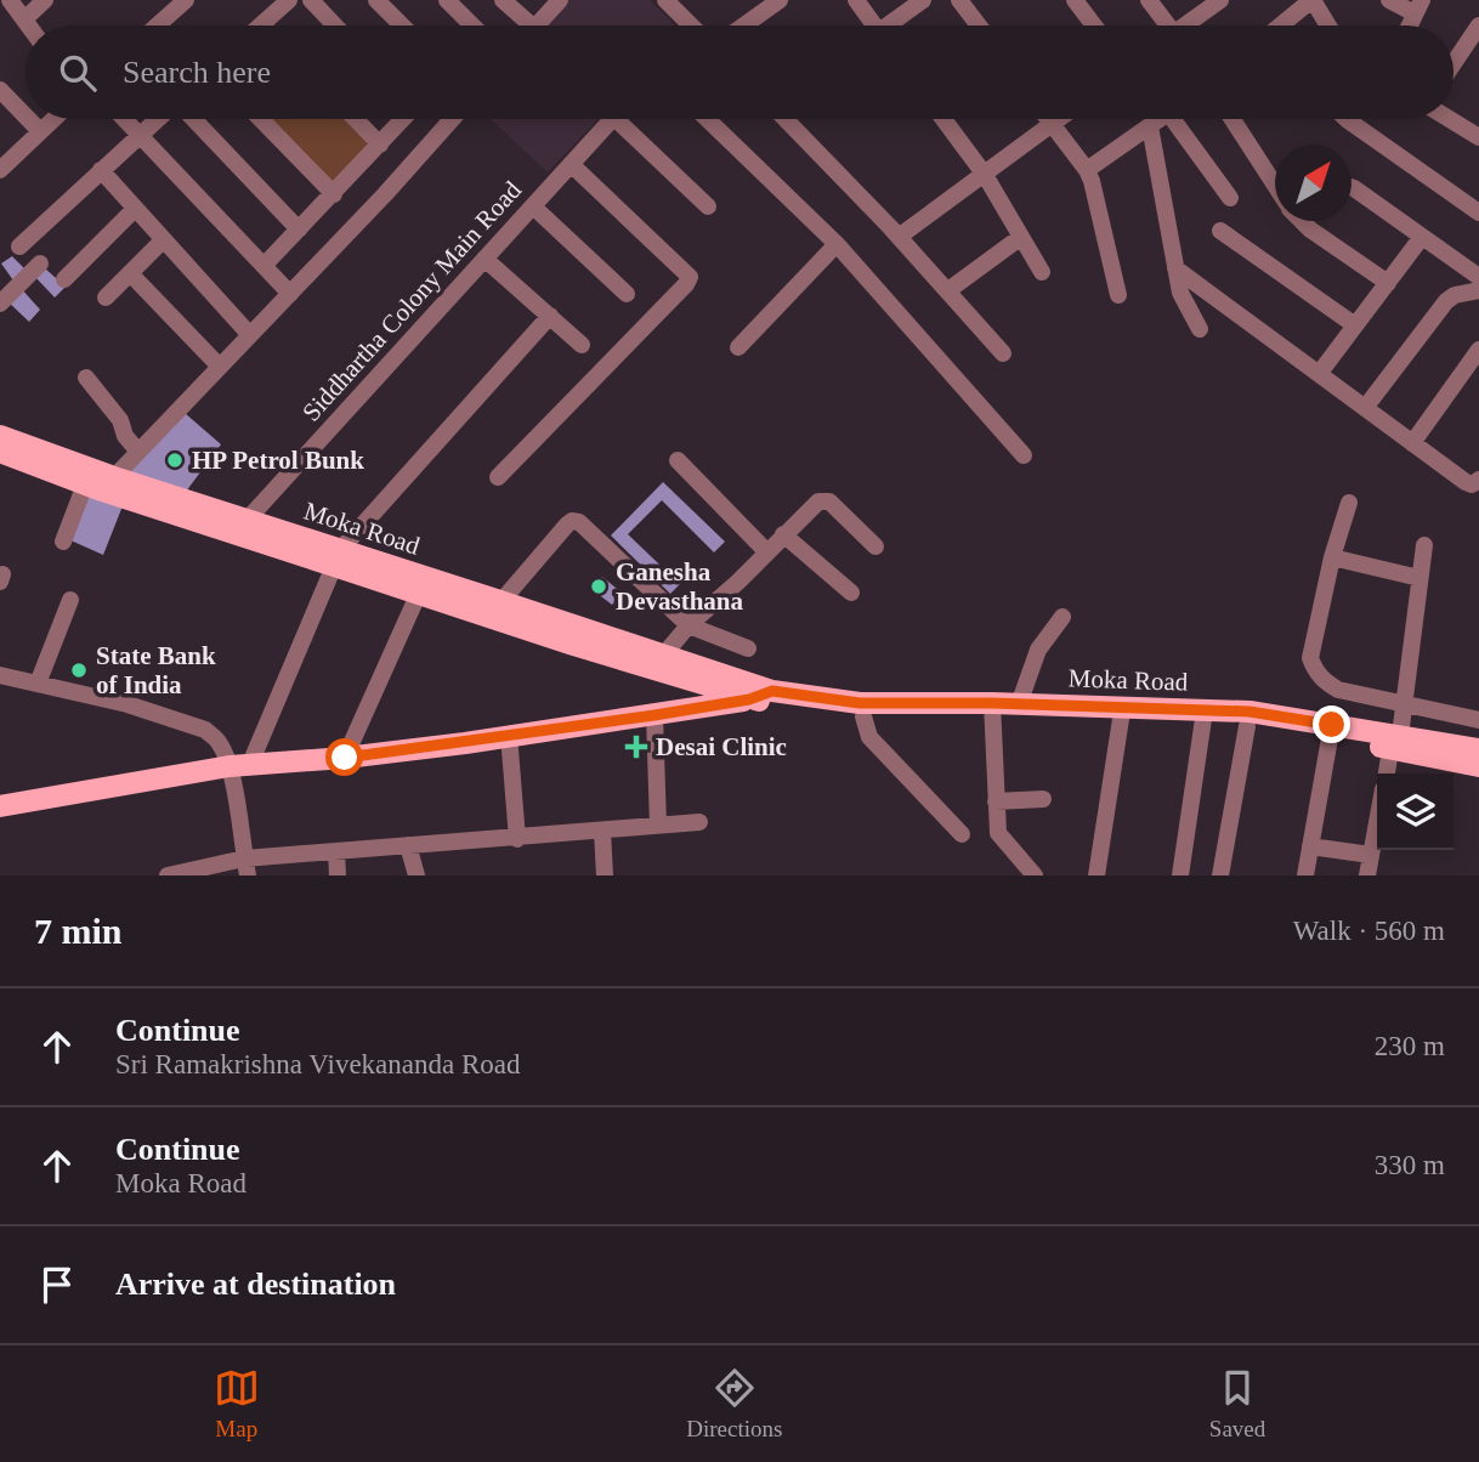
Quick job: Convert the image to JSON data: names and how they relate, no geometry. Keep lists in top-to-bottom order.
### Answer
{
  "streets": {
    "main road": ["Moka Road"],
    "street": ["Siddhartha Colony Main Road"]
  },
  "crossings": [
    ["Siddhartha Colony Main Road", "Moka Road"]
  ],
  "places": {
    "other": ["HP Petrol Bunk", "Ganesha Devasthana", "State Bank of India"],
    "health": ["Desai Clinic"]
  },
  "north": "top right",
  "page": {
    "search": "Search here",
    "heading": ["7 min", "Walk · 560 m"],
    "list": [
      ["Continue", "Sri Ramakrishna Vivekananda Road", "230 m"],
      ["Continue", "Moka Road", "330 m"],
      "Arrive at destination"
    ],
    "nav": ["Map", "Directions", "Saved"]
  }
}
